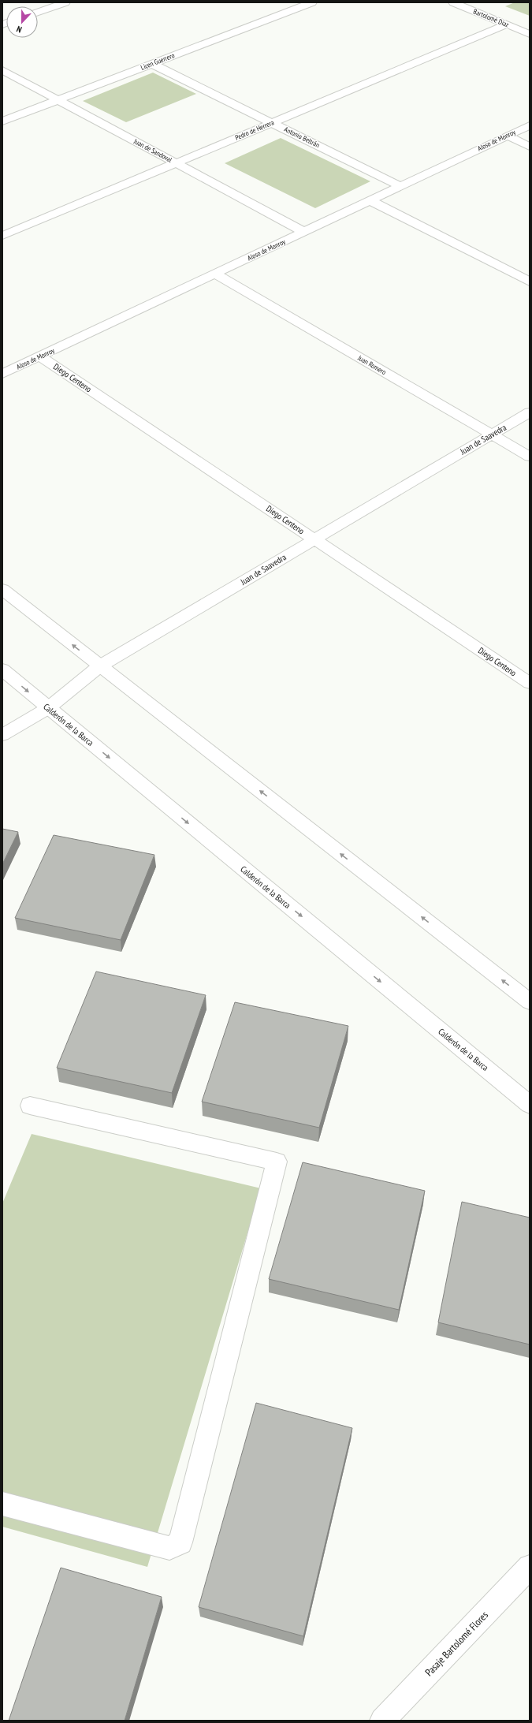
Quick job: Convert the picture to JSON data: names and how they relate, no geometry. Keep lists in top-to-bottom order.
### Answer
{
  "streets": {
    "street": [
      "Bartolomé Díaz",
      "Licen Guerrero",
      "Pedro de Herrera",
      "Antonio Beltrán",
      "Aloso de Monroy",
      "Juan de Sandoval",
      "Juan Romero",
      "Diego Centeno",
      "Juan de Saavedra",
      "Calderón de la Barca",
      "Pasaje Bartolomé Flores"
    ]
  },
  "crossings": [
    ["Bartolomé Díaz", "Pedro de Herrera"],
    ["Licen Guerrero", "Antonio Beltrán"],
    ["Licen Guerrero", "Juan de Sandoval"],
    ["Pedro de Herrera", "Antonio Beltrán"],
    ["Pedro de Herrera", "Juan de Sandoval"],
    ["Antonio Beltrán", "Aloso de Monroy"],
    ["Aloso de Monroy", "Juan de Sandoval"],
    ["Aloso de Monroy", "Juan Romero"],
    ["Aloso de Monroy", "Diego Centeno"],
    ["Juan Romero", "Juan de Saavedra"],
    ["Diego Centeno", "Juan de Saavedra"],
    ["Juan de Saavedra", "Calderón de la Barca"]
  ],
  "north": "bottom"
}
